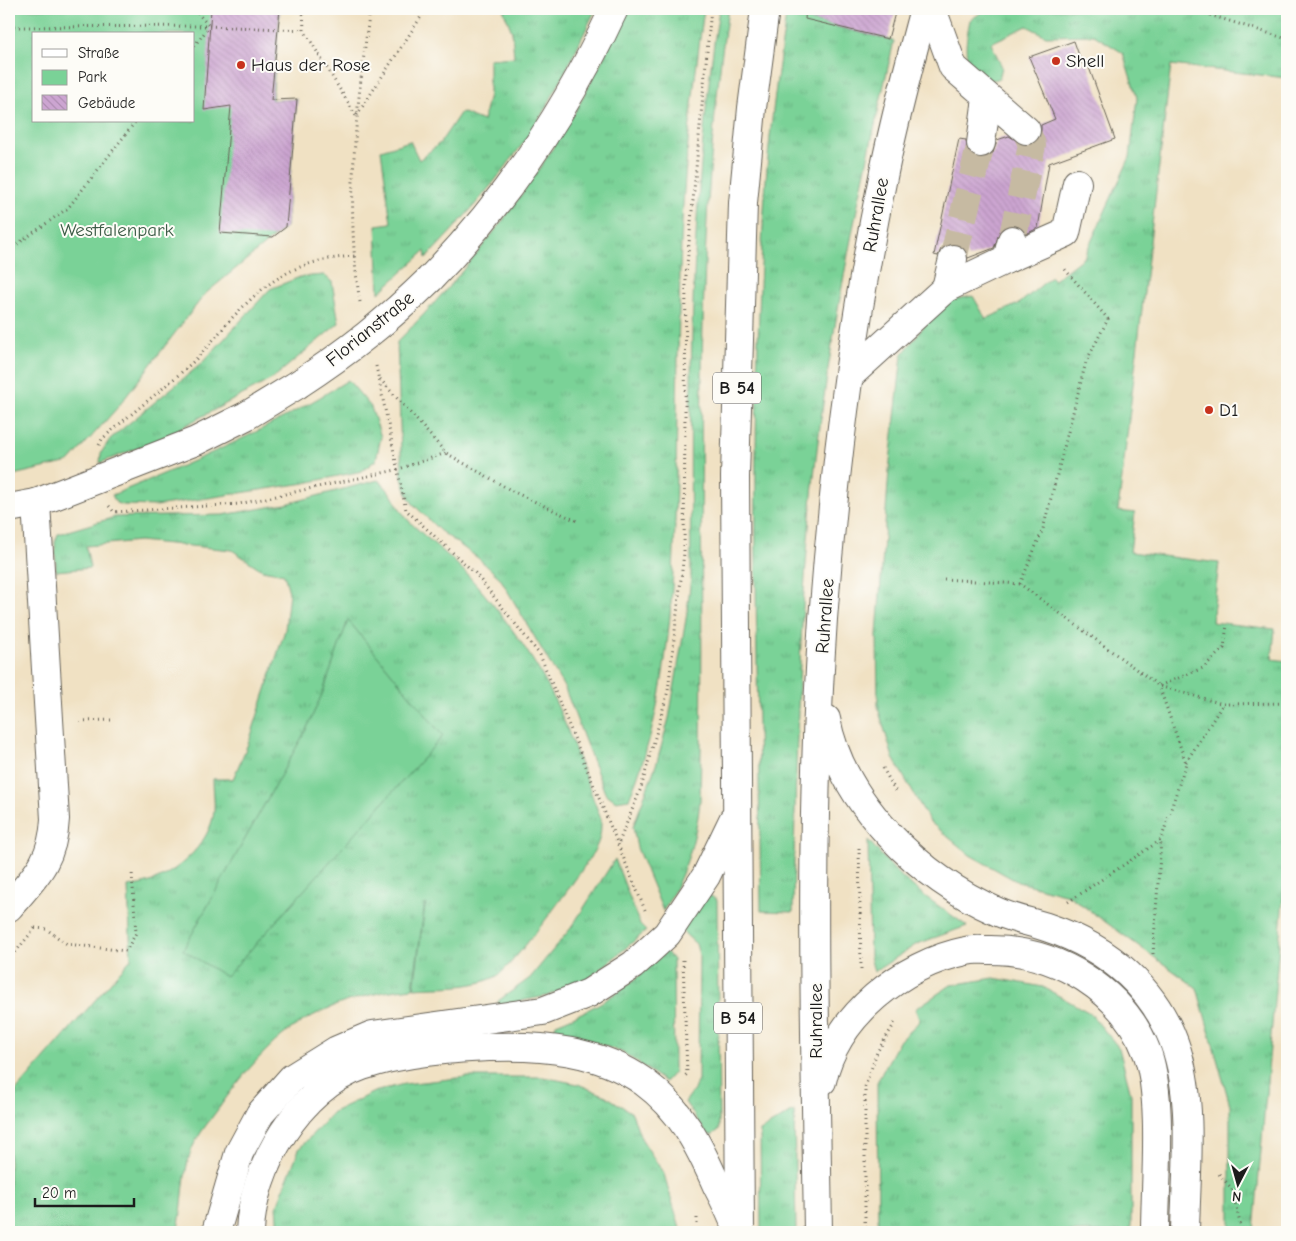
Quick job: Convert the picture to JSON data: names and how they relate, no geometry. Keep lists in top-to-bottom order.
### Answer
{
  "streets": {
    "main road": ["Ruhrallee", "Florianstraße", "B 54"]
  },
  "parks": ["Westfalenpark"],
  "places": ["Shell", "Haus der Rose", "D1"],
  "legend": ["Straße", "Park", "Gebäude"],
  "scale_bar": "20 m",
  "north": "bottom"
}
